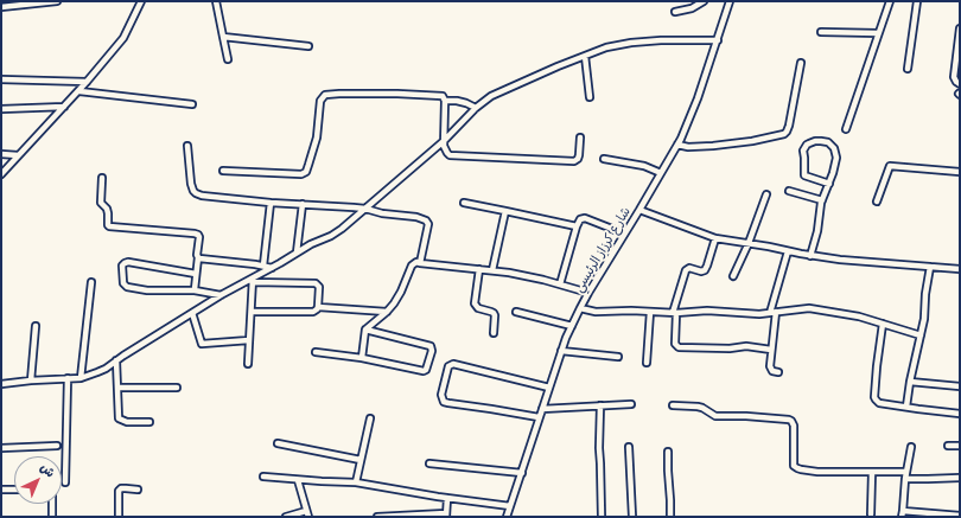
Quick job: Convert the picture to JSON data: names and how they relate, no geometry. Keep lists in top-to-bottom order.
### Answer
{
  "streets": {
    "street": ["شارع كرزاز الرئيسي"]
  },
  "north": "top right"
}
